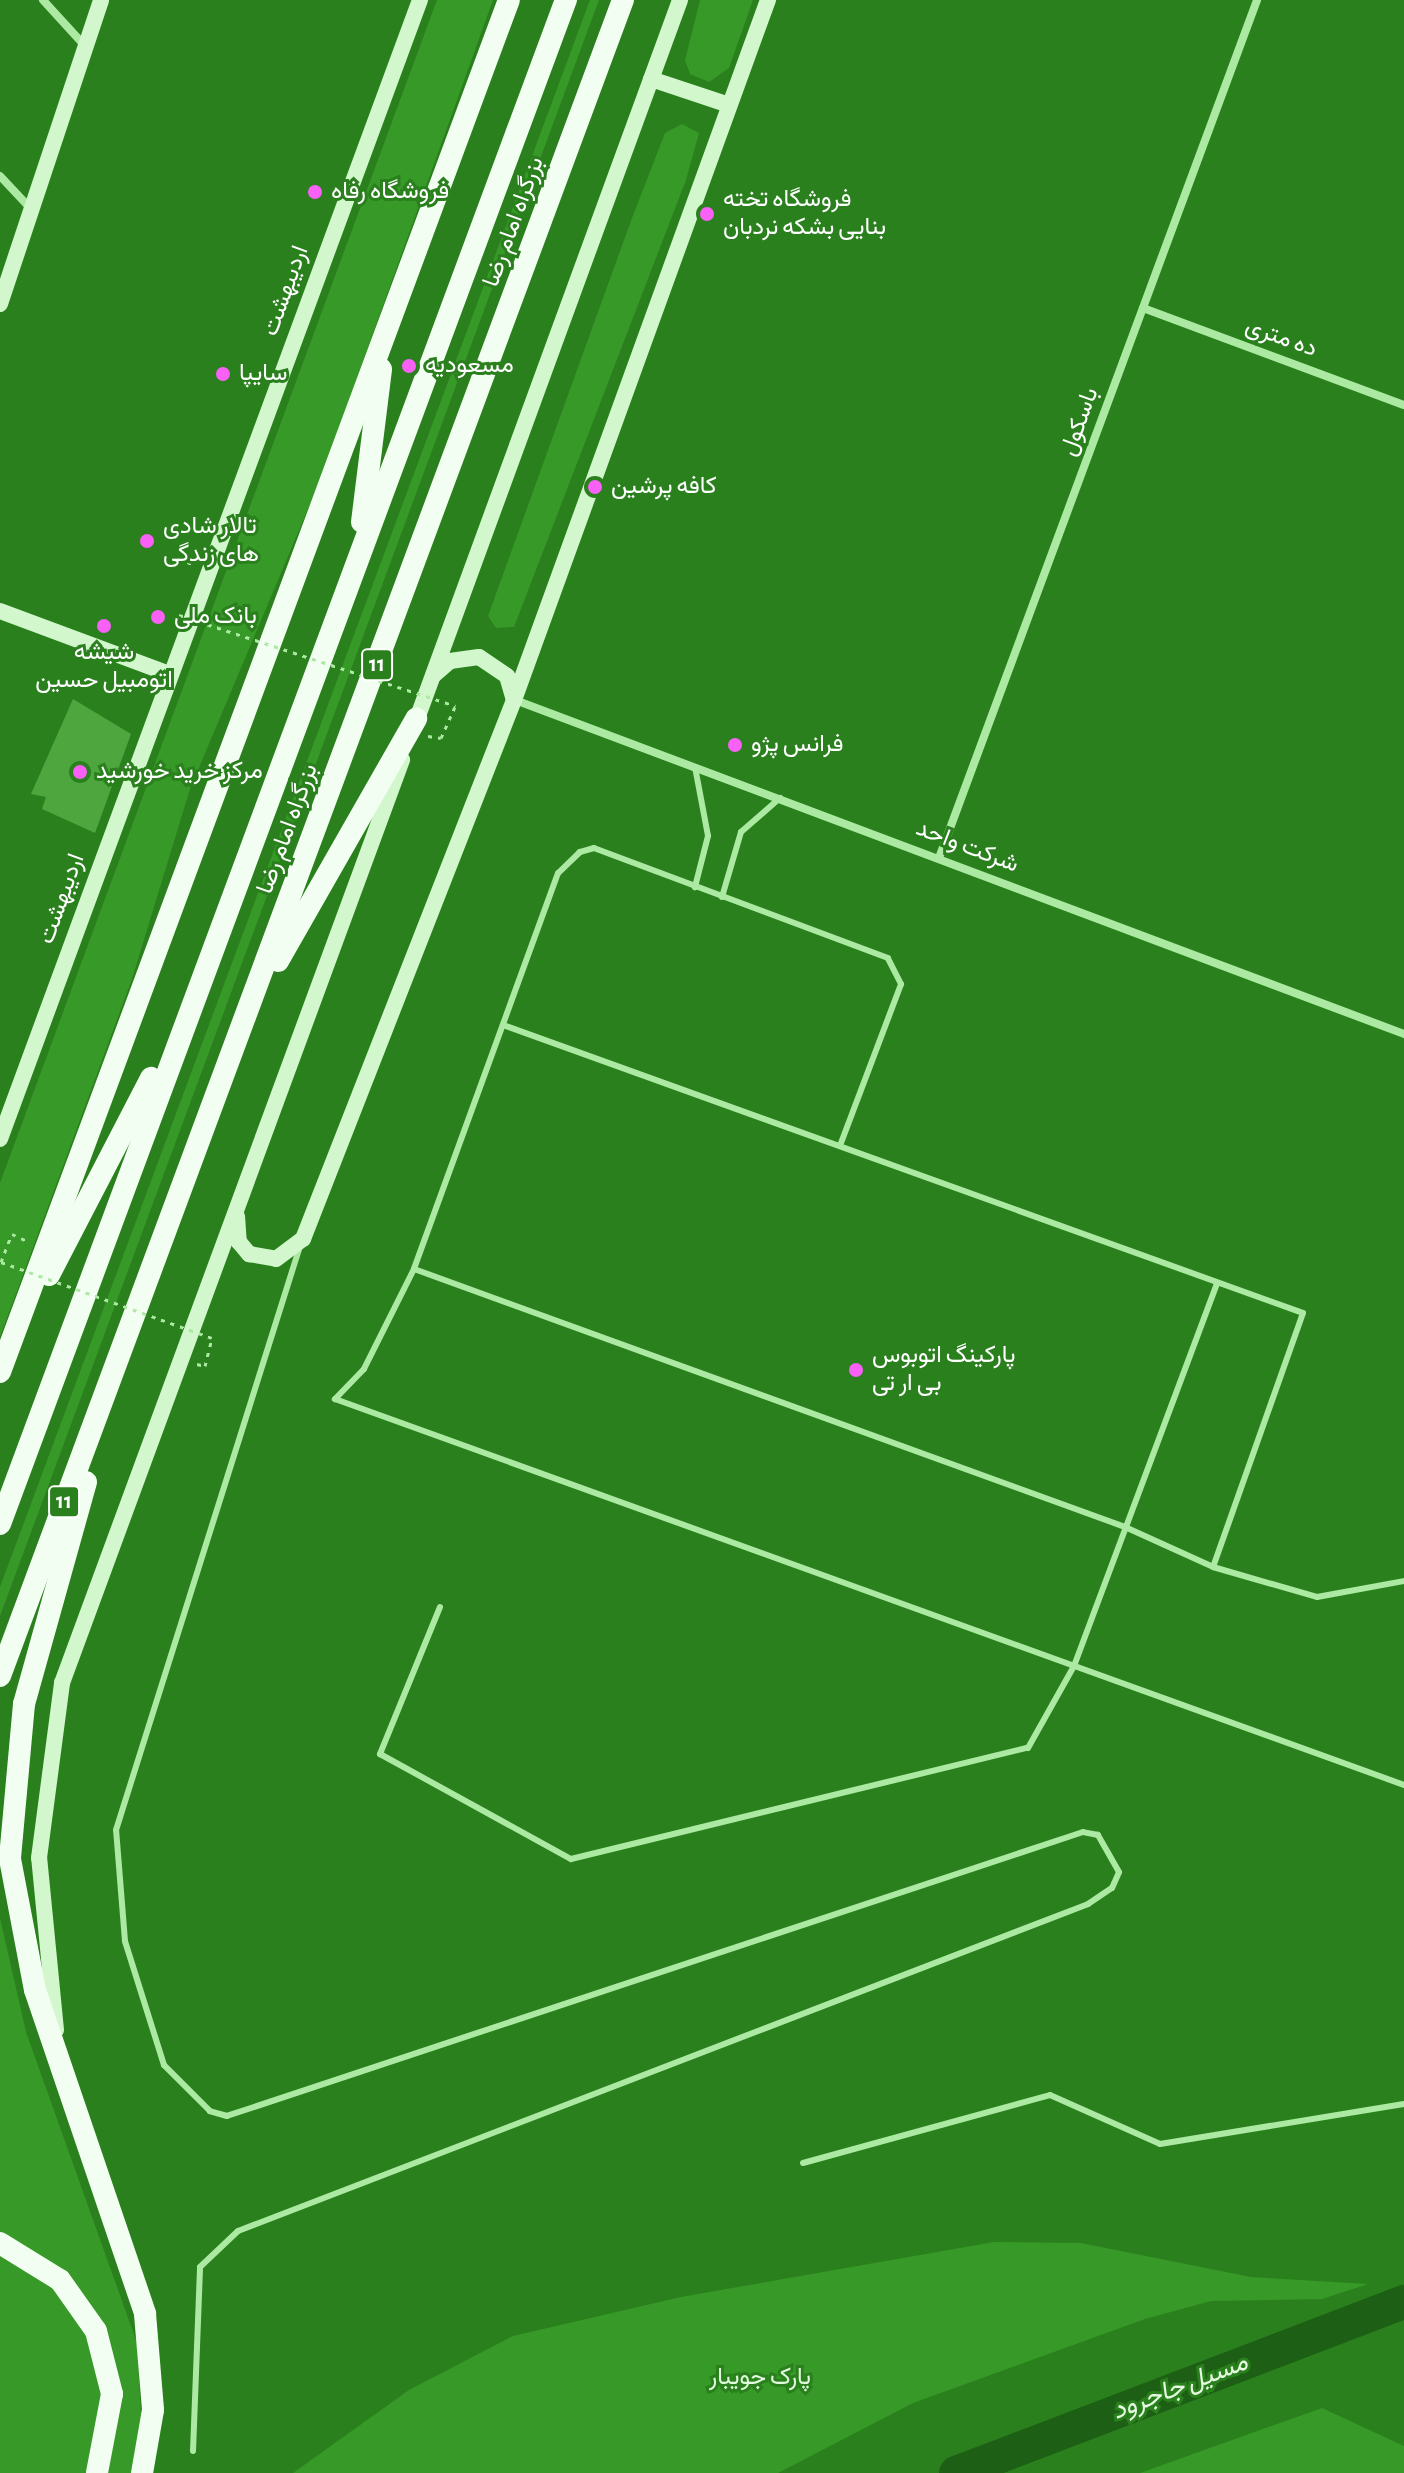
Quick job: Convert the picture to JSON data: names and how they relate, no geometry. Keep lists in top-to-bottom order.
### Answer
{
  "streets": {
    "highway": ["بزرگراه امام رضا", "11"],
    "main road": ["اردیبهشت"],
    "street": ["ده متری", "باسکول", "شرکت واحد"]
  },
  "crossings": [
    ["ده متری", "باسکول"],
    ["باسکول", "شرکت واحد"]
  ],
  "water": ["مسیل جاجرود"],
  "parks": ["پارک جویبار"],
  "places": [
    "فروشگاه رفاه",
    "فروشگاه تخته بنایی بشکه نردبان",
    "مسعودیه",
    "سایپا",
    "کافه پرشین",
    "تالار شادی های زندگی",
    "بانک ملی",
    "شیشه اتومبیل حسین",
    "فرانس پژو",
    "مرکز خرید خورشید",
    "پارکینگ اتوبوس بی ار تی"
  ]
}
